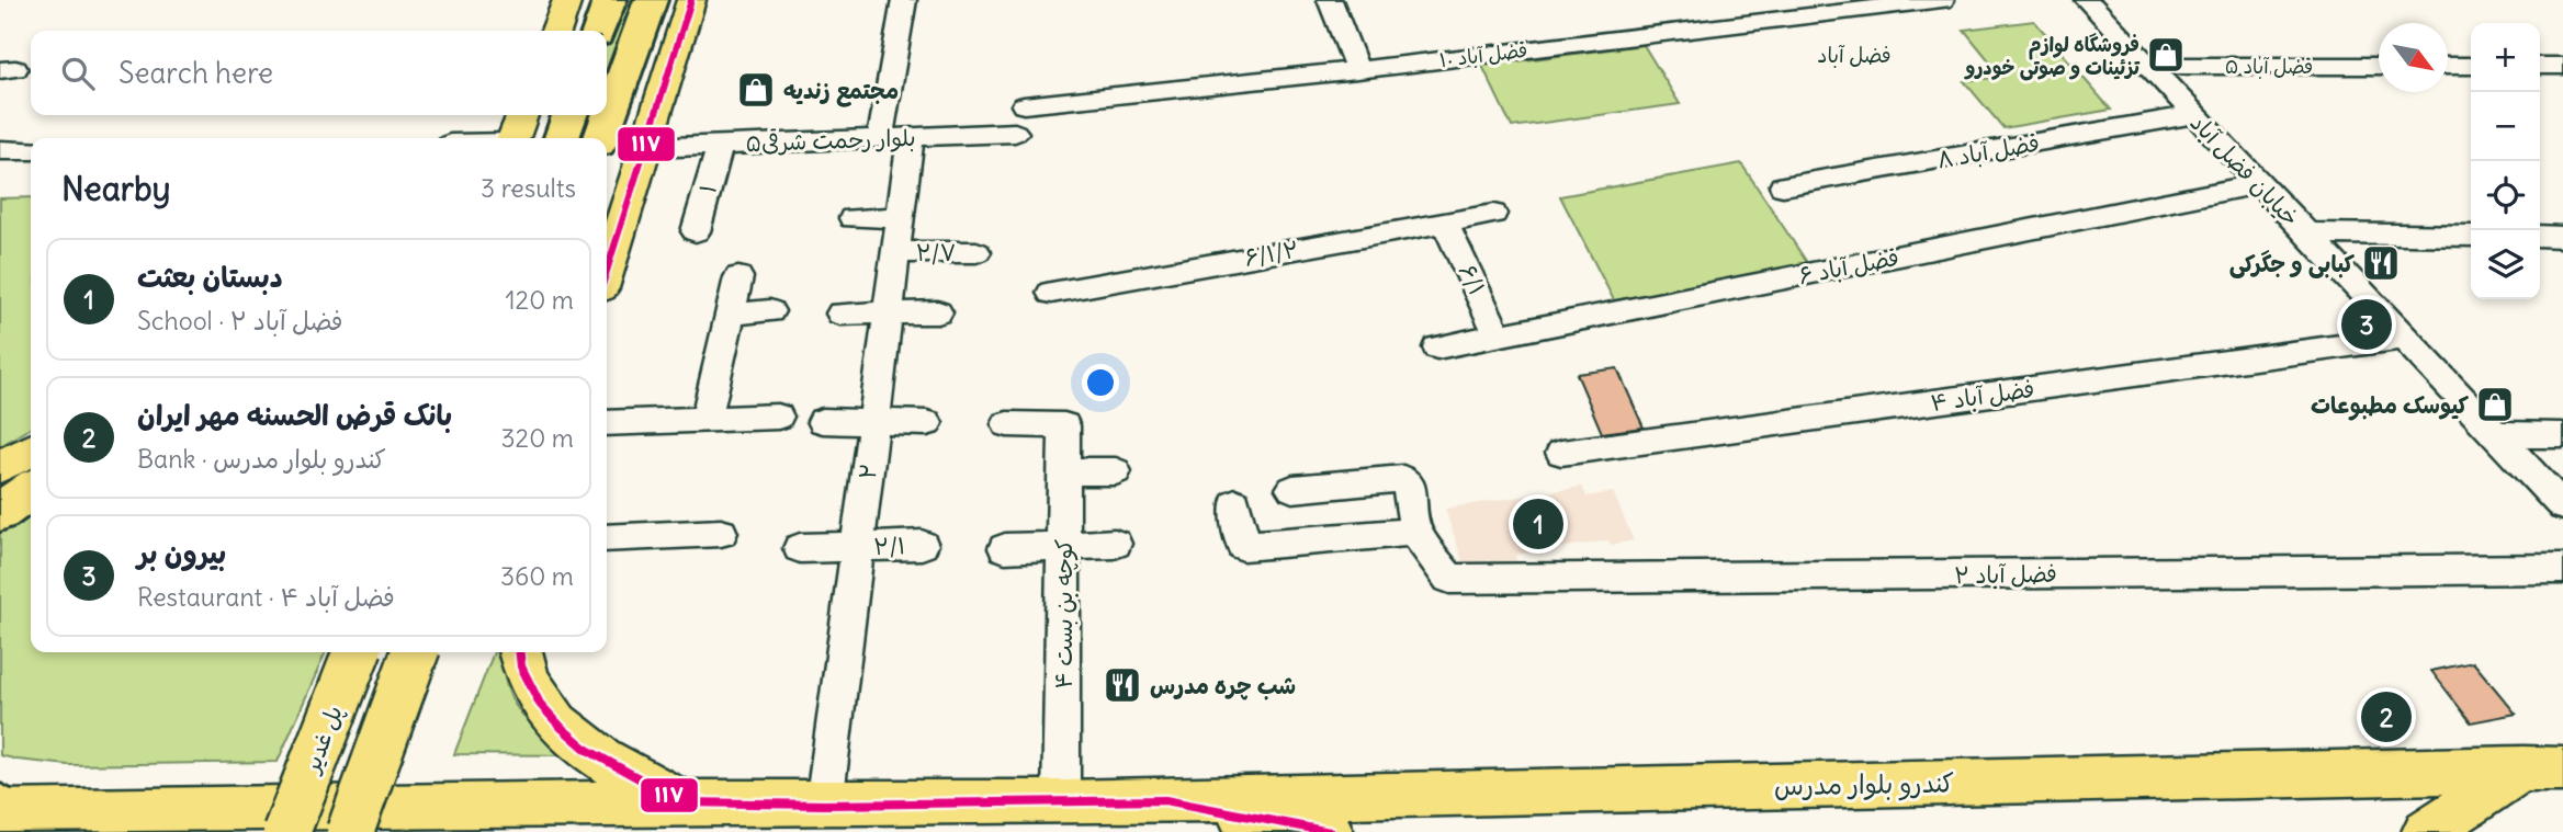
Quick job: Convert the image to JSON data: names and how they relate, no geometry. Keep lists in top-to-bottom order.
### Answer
{
  "streets": {
    "highway": ["پل غدیر"],
    "main road": ["کندرو بلوار مدرس"],
    "street": [
      "فضل آباد ۱۰",
      "فضل آباد ۵",
      "۵بلوار رحمت شرقی",
      "فضل آباد ۸",
      "خیابان فضل آباد",
      "۱",
      "۲/۷",
      "۶/۱/۲",
      "فضل آباد ۶",
      "۶/۱",
      "فضل آباد ۴",
      "۲",
      "۲/۱",
      "فضل آباد ۲",
      "کوچه بن بست ۴"
    ]
  },
  "crossings": [
    ["فضل آباد ۵", "خیابان فضل آباد"],
    ["۵بلوار رحمت شرقی", "۱"],
    ["۵بلوار رحمت شرقی", "۲"],
    ["فضل آباد ۸", "خیابان فضل آباد"],
    ["خیابان فضل آباد", "فضل آباد ۶"],
    ["خیابان فضل آباد", "فضل آباد ۴"],
    ["۲/۷", "۲"],
    ["۶/۱/۲", "۶/۱"],
    ["فضل آباد ۶", "۶/۱"],
    ["۲", "۲/۱"]
  ],
  "districts": ["فضل آباد"],
  "places": {
    "shop": ["فروشگاه لوازم تزئینات و صوتی خودرو", "مجتمع زندیه", "کیوسک مطبوعات"],
    "restaurant": ["کبابی و جگرکی", "شب چره مدرس"]
  },
  "lines": ["transit line ۱۱۷"],
  "north": "bottom right",
  "page": {
    "map_buttons": ["+", "−"],
    "search": "Search here",
    "heading": ["Nearby", "3 results"],
    "list": [
      {
        "mark": "1",
        "name": "دبستان بعثت",
        "note": "School · فضل آباد ۲",
        "value": "120 m"
      },
      {
        "mark": "2",
        "name": "بانک قرض الحسنه مهر ایران",
        "note": "Bank · کندرو بلوار مدرس",
        "value": "320 m"
      },
      {
        "mark": "3",
        "name": "بیرون بر",
        "note": "Restaurant · فضل آباد ۴",
        "value": "360 m"
      }
    ],
    "pins": ["3", "1", "2"]
  }
}
